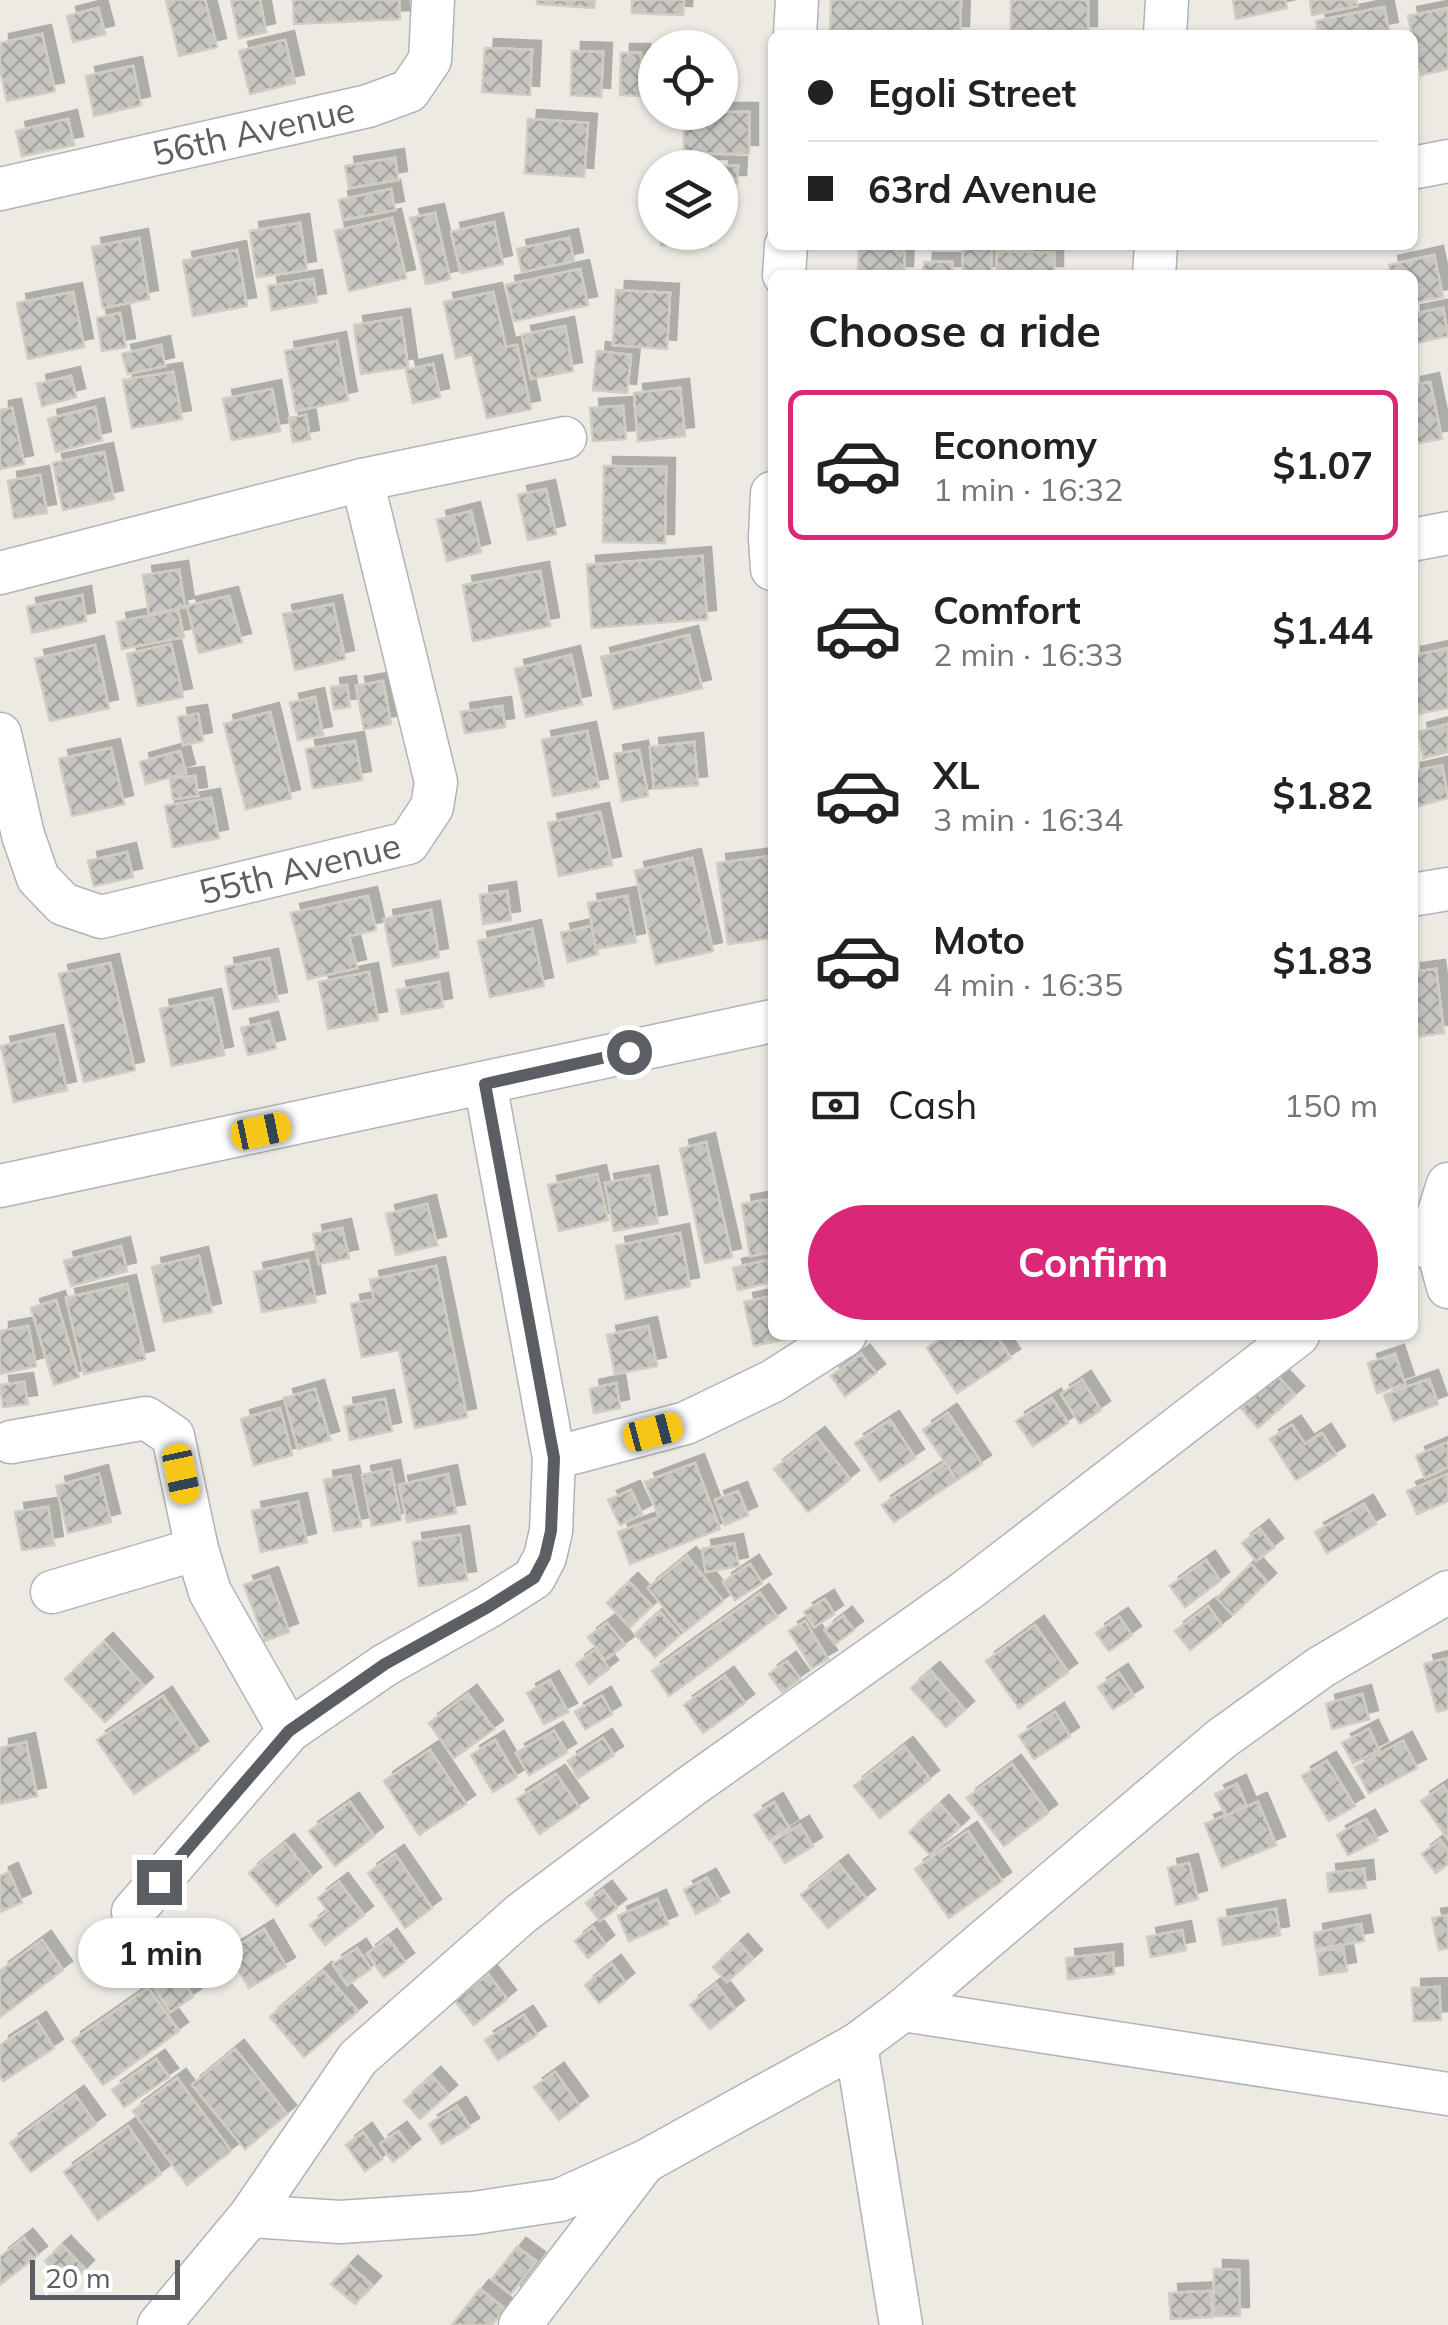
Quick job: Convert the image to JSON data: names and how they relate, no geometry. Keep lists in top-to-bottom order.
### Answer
{
  "streets": {
    "street": ["56th Avenue", "55th Avenue"]
  },
  "scale_bar": "20 m",
  "page": {
    "banner": ["Egoli Street", "63rd Avenue"],
    "heading": "Choose a ride",
    "list": [
      {
        "name": "Economy",
        "note": "1 min · 16:32",
        "value": "$1.07"
      },
      {
        "name": "Comfort",
        "note": "2 min · 16:33",
        "value": "$1.44"
      },
      {
        "name": "XL",
        "note": "3 min · 16:34",
        "value": "$1.82"
      },
      {
        "name": "Moto",
        "note": "4 min · 16:35",
        "value": "$1.83"
      }
    ],
    "pay": ["Cash", "150 m"],
    "buttons": "Confirm",
    "bubble": "1 min",
    "scale": "20 m"
  }
}
